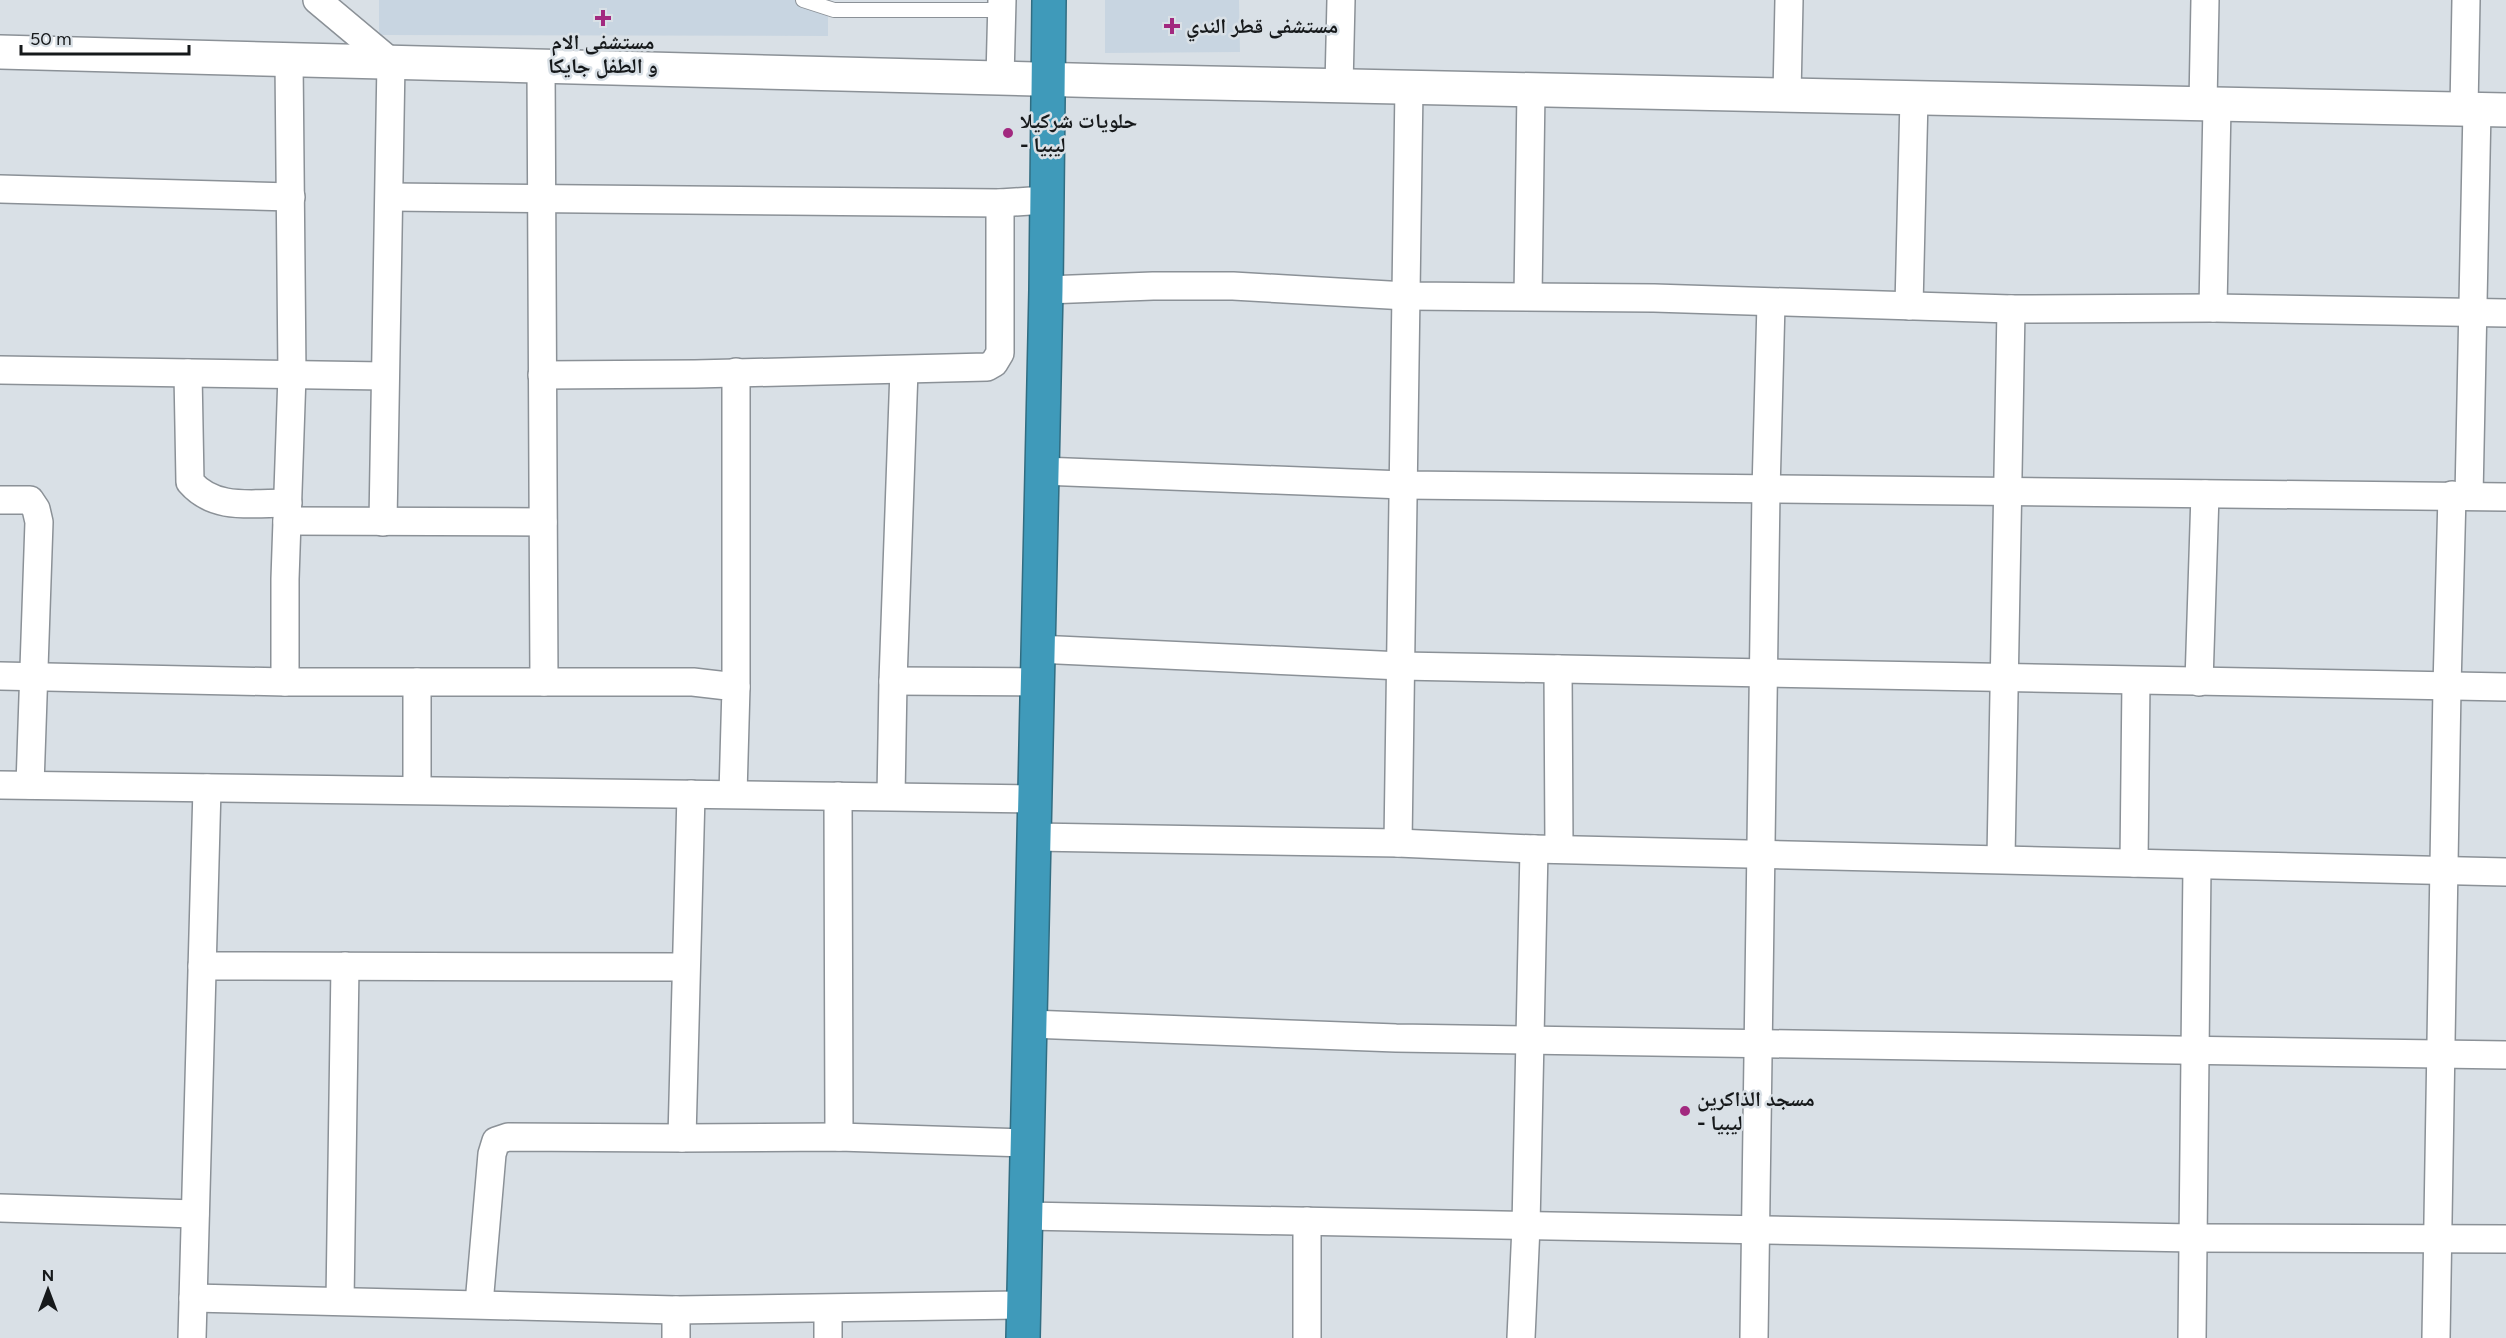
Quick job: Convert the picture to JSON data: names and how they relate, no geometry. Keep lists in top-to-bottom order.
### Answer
{
  "places": {
    "health": ["مستشفى الام و الطفل جايكا", "مستشفى قطر الندي"],
    "other": ["حلويات شركيلا - ليبيا", "مسجد الذاكرين - ليبيا"]
  },
  "scale_bar": "50 m",
  "north": "top"
}
